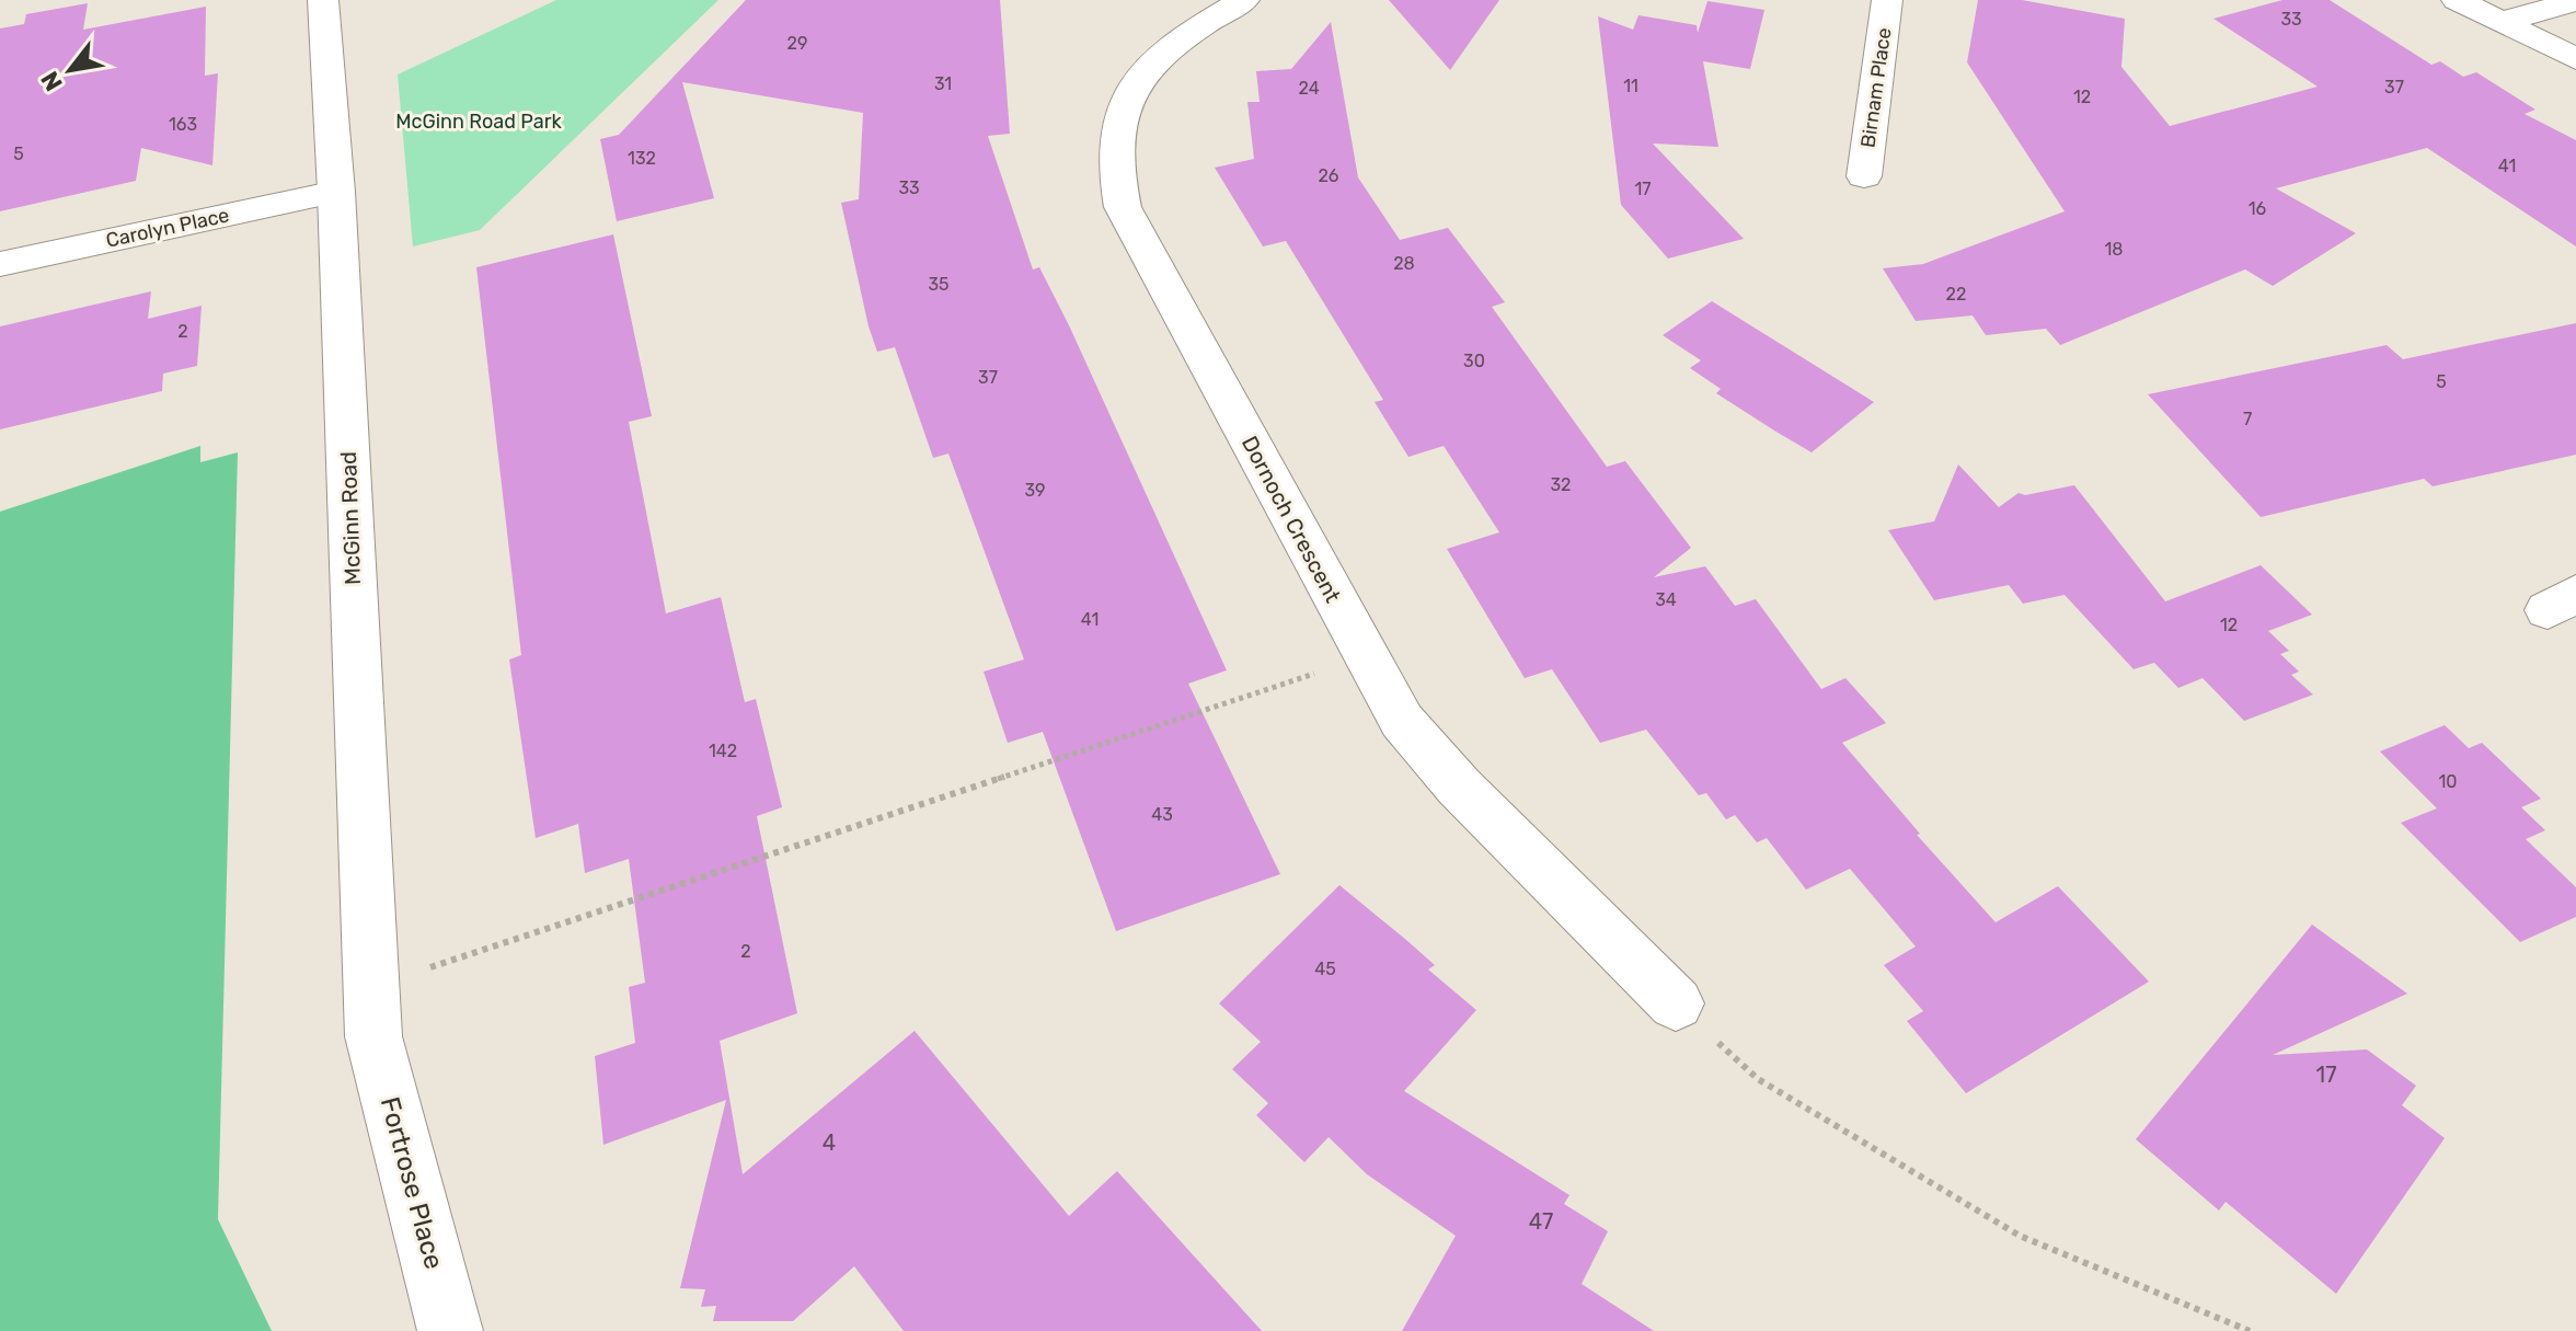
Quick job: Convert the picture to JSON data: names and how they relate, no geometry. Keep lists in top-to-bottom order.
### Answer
{
  "streets": {
    "street": [
      "Birnam Place",
      "Carolyn Place",
      "McGinn Road",
      "Dornoch Crescent",
      "Fortrose Place"
    ]
  },
  "crossings": [
    ["Carolyn Place", "McGinn Road"],
    ["McGinn Road", "Fortrose Place"]
  ],
  "parks": ["McGinn Road Park"],
  "house_numbers": [
    "33",
    "29",
    "31",
    "11",
    "37",
    "24",
    "12",
    "163",
    "5",
    "132",
    "41",
    "26",
    "33",
    "17",
    "16",
    "18",
    "28",
    "35",
    "22",
    "2",
    "30",
    "37",
    "5",
    "7",
    "32",
    "39",
    "34",
    "41",
    "12",
    "142",
    "10",
    "43",
    "2",
    "45",
    "17",
    "4",
    "47"
  ],
  "north": "bottom left"
}
